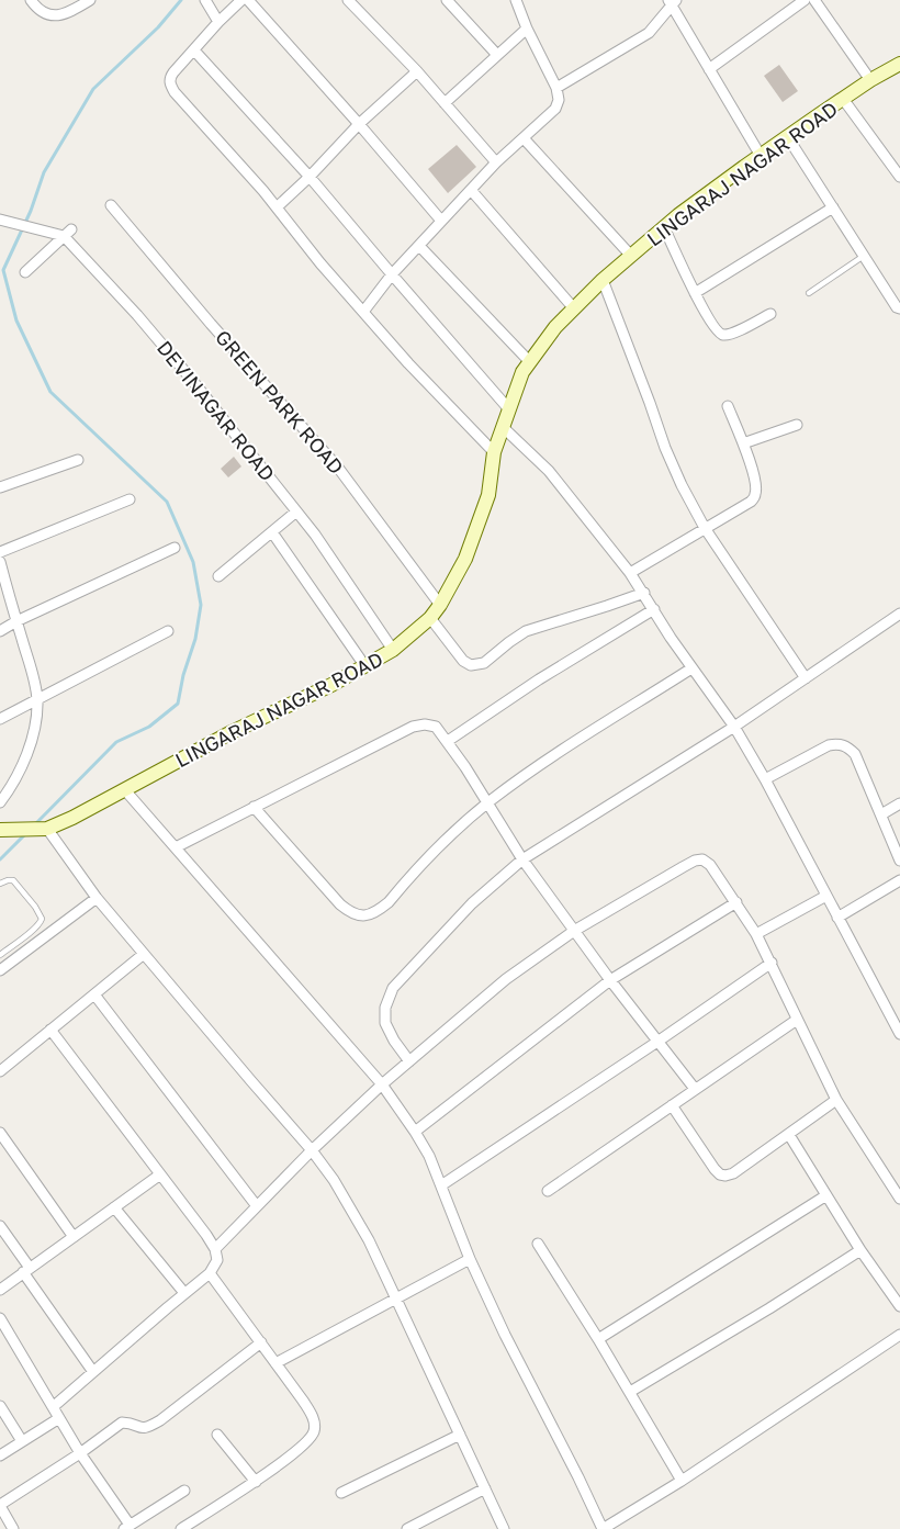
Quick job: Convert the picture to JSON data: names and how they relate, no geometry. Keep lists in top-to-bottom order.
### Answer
{
  "streets": {
    "street": ["LINGARAJ NAGAR ROAD", "GREEN PARK ROAD", "DEVINAGAR ROAD"]
  },
  "crossings": [
    ["LINGARAJ NAGAR ROAD", "GREEN PARK ROAD"],
    ["LINGARAJ NAGAR ROAD", "DEVINAGAR ROAD"]
  ]
}
